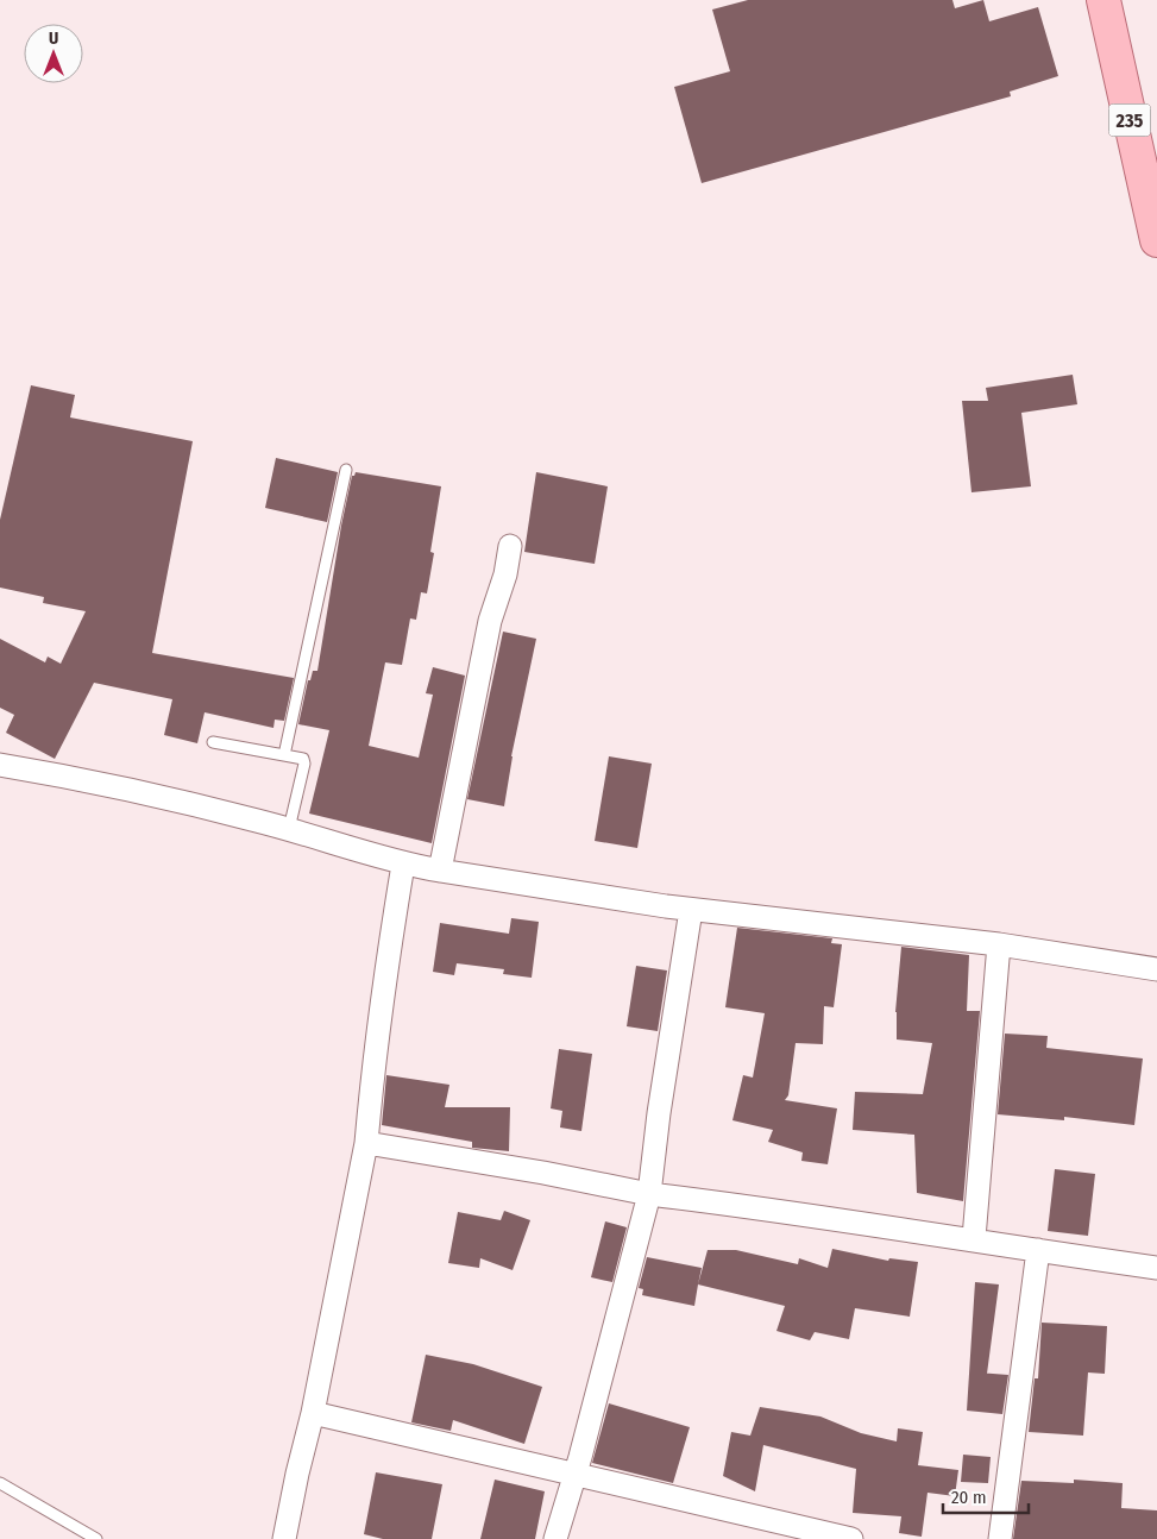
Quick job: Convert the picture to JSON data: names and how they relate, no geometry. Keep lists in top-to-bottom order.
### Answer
{
  "streets": {
    "main road": ["235"]
  },
  "scale_bar": "20 m",
  "north": "top"
}
